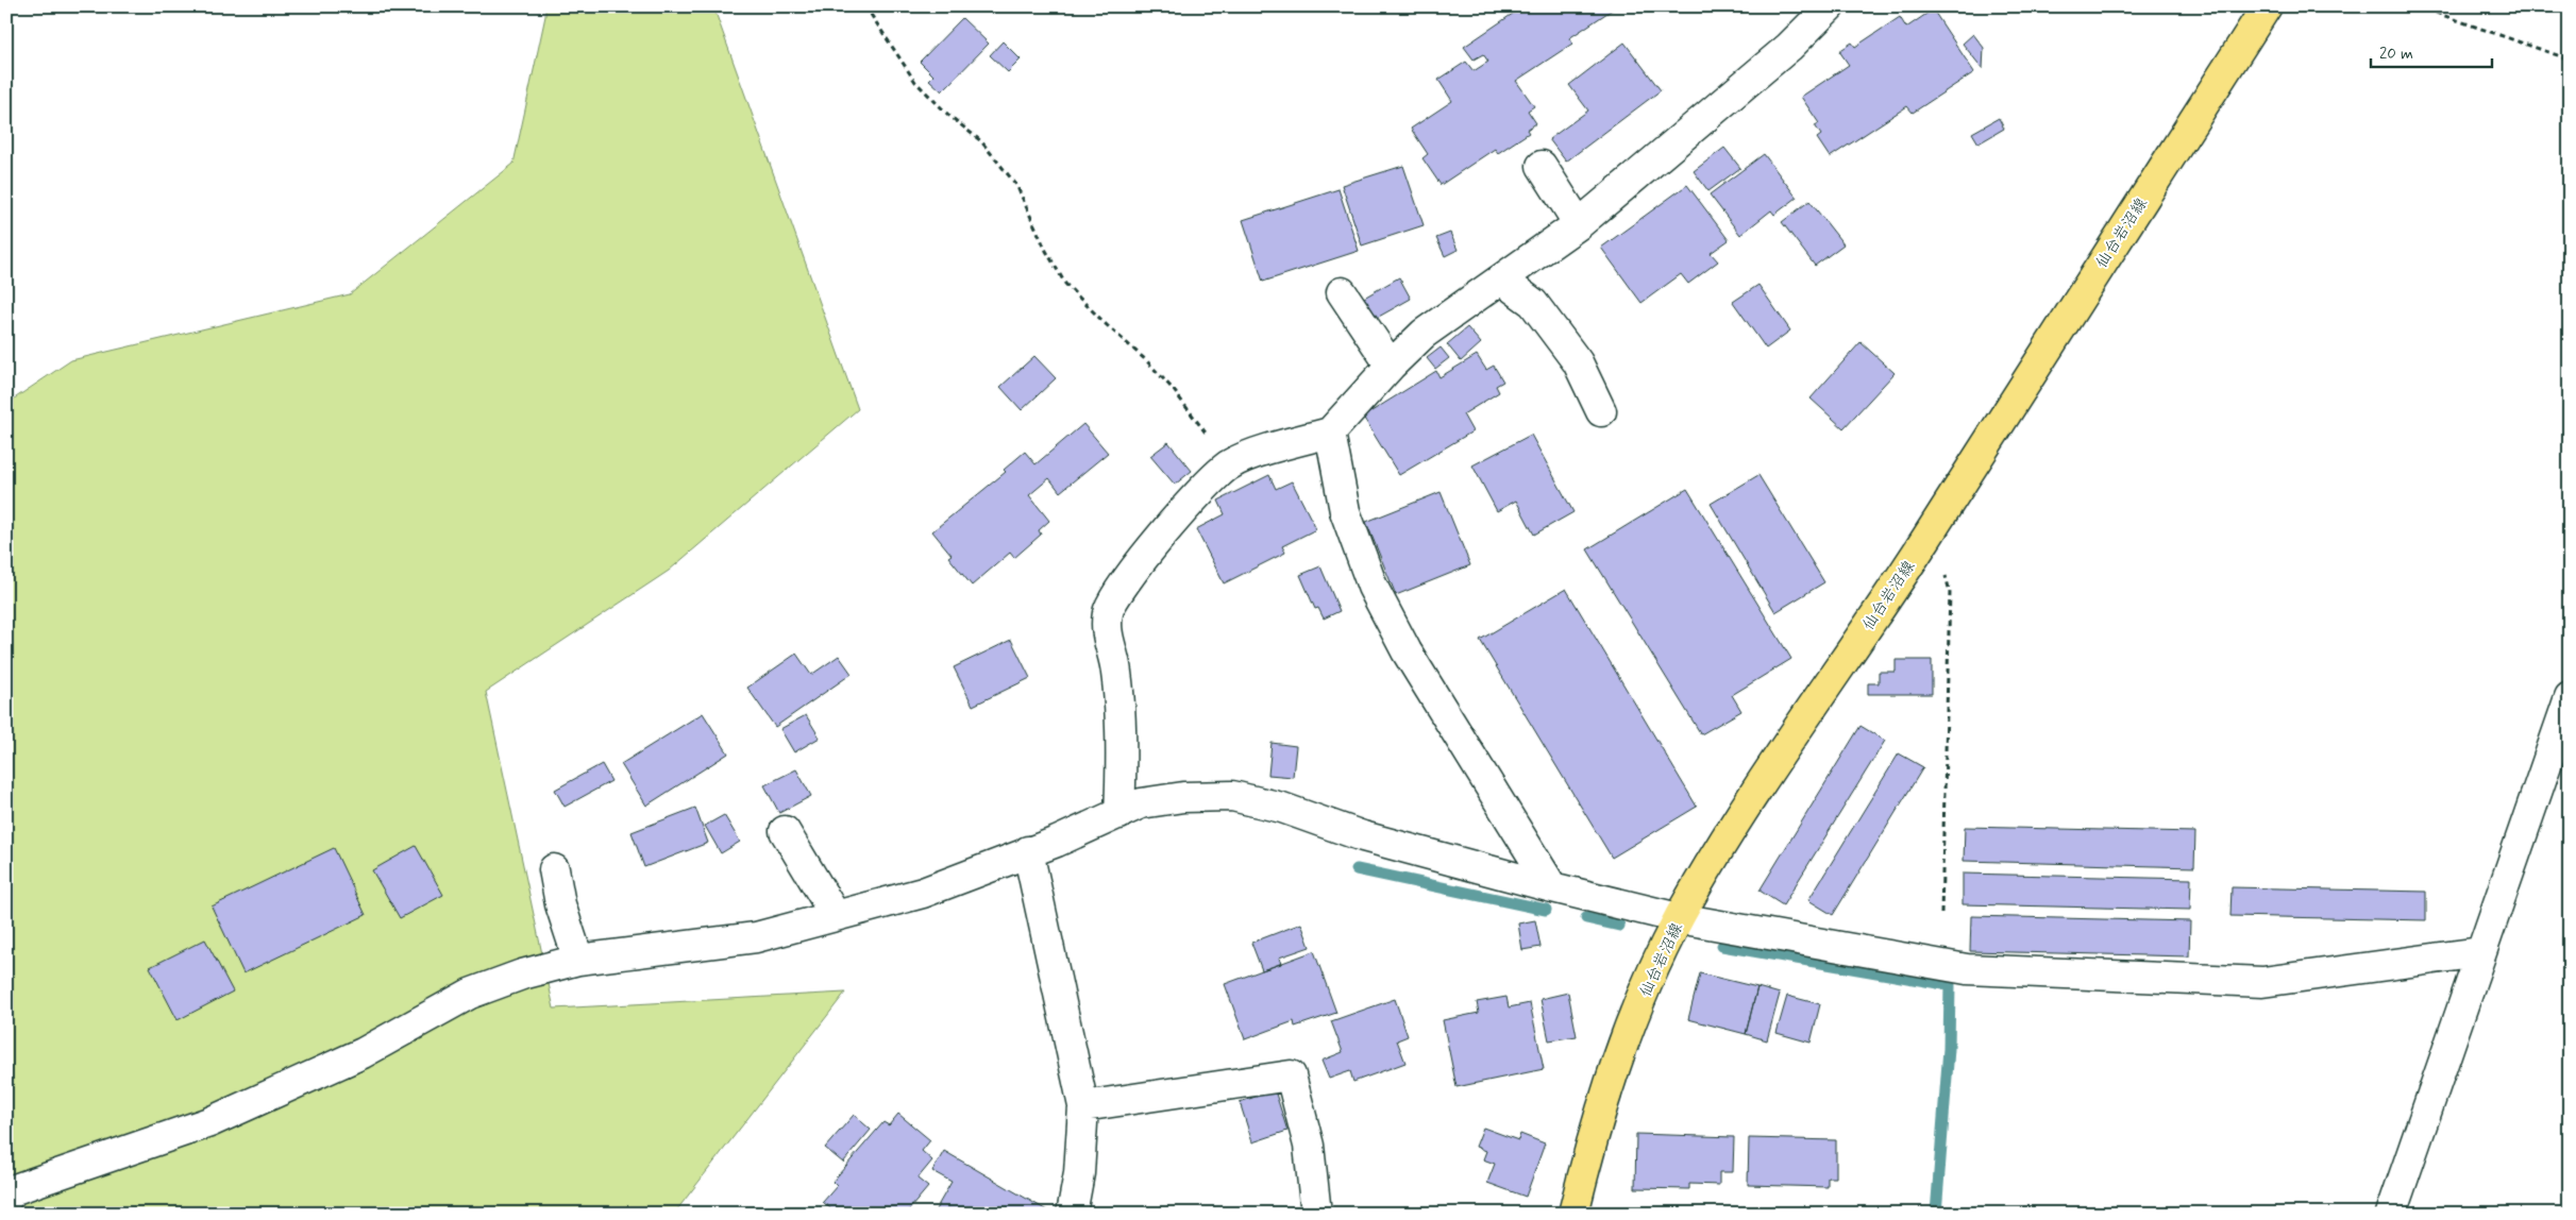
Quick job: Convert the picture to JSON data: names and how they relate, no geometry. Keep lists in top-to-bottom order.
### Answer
{
  "streets": {
    "main road": ["仙台岩沼線"]
  },
  "scale_bar": "20 m"
}
